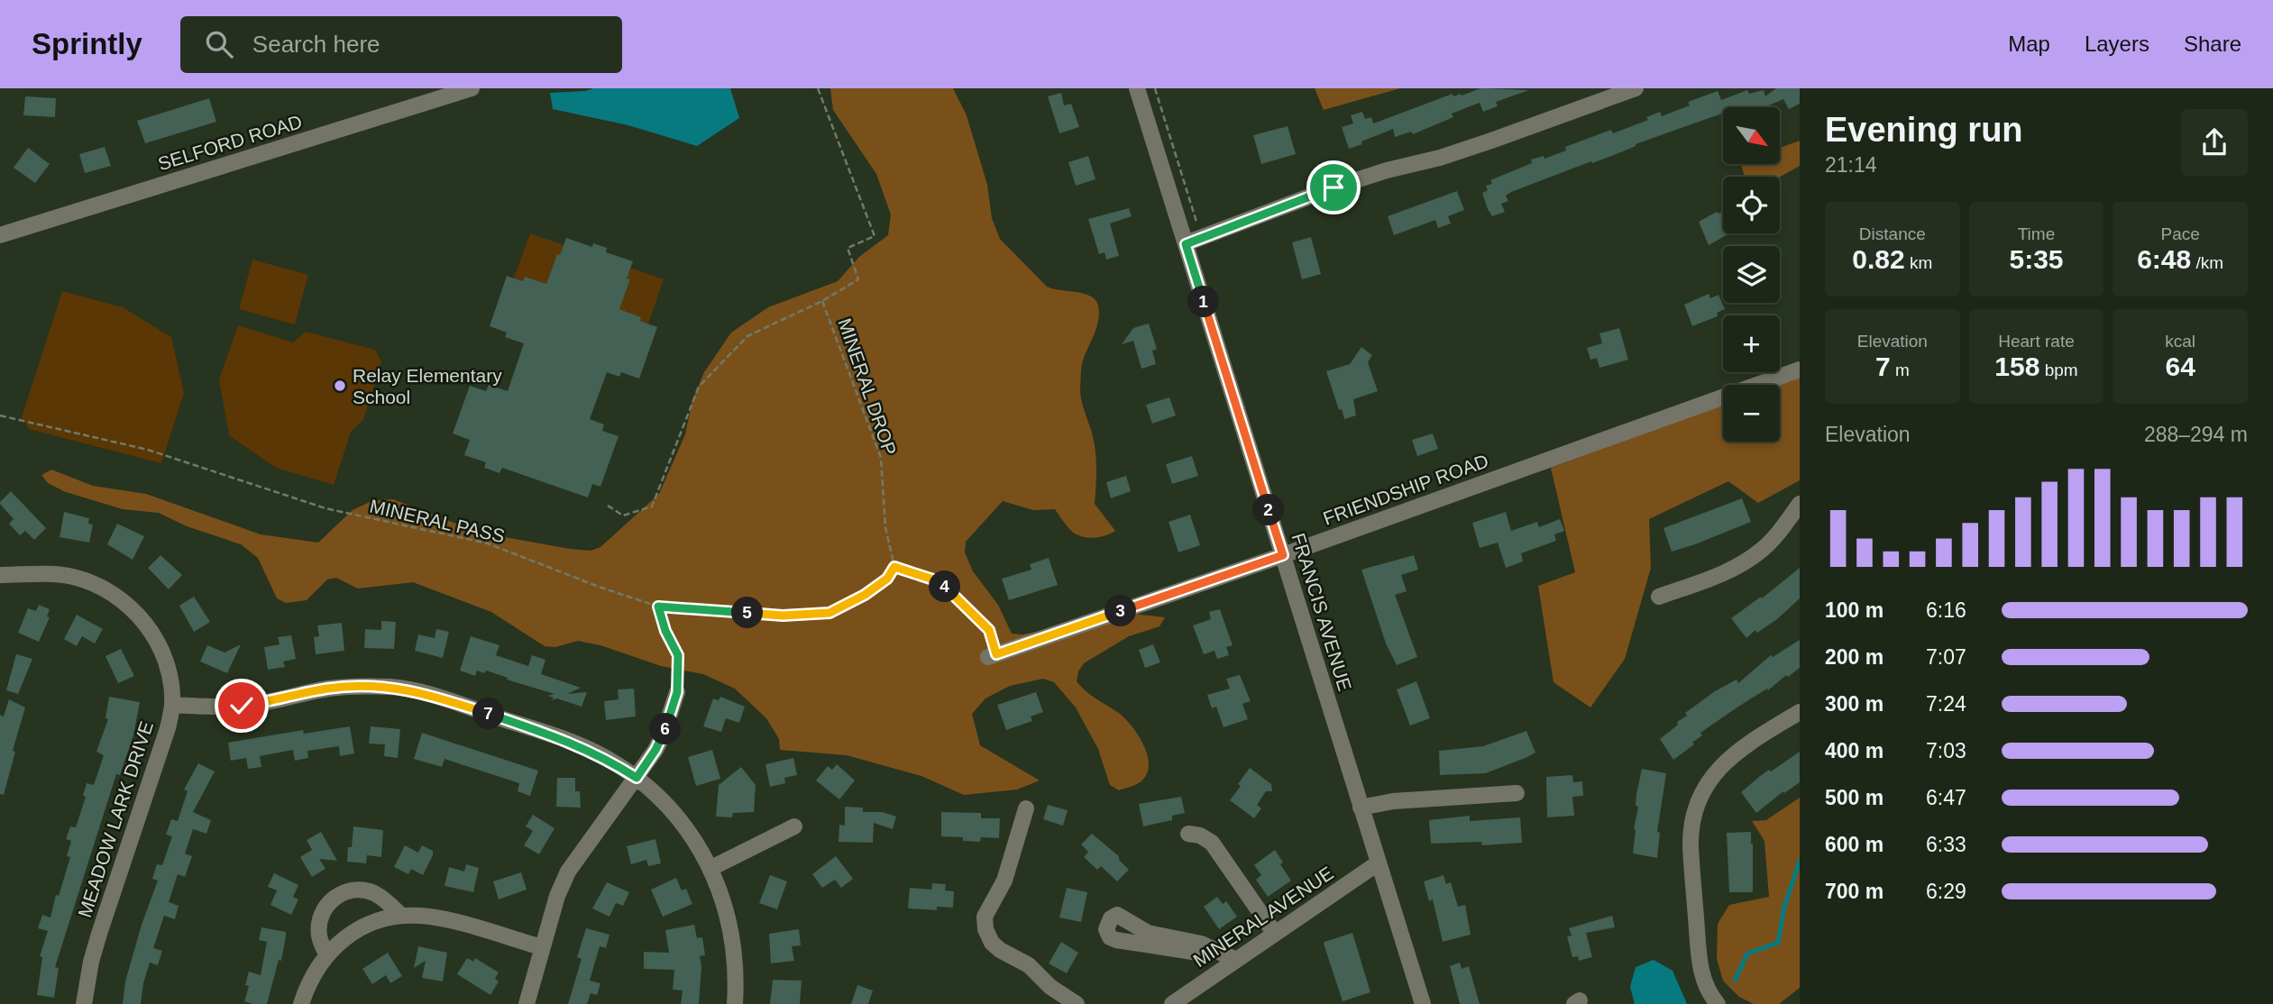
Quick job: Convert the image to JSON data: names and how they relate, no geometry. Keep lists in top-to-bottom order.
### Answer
{
  "streets": {
    "street": [
      "SELFORD ROAD",
      "FRIENDSHIP ROAD",
      "FRANCIS AVENUE",
      "MEADOW LARK DRIVE",
      "MINERAL AVENUE"
    ],
    "path": ["MINERAL DROP", "MINERAL PASS"]
  },
  "crossings": [
    ["MINERAL DROP", "MINERAL PASS"],
    ["FRIENDSHIP ROAD", "FRANCIS AVENUE"],
    ["FRANCIS AVENUE", "MINERAL AVENUE"]
  ],
  "places": ["Relay Elementary School"],
  "north": "bottom right",
  "page": {
    "header": "Sprintly",
    "search": "Search here",
    "nav": ["Map", "Layers", "Share"],
    "heading": ["Evening run", "21:14"],
    "map_buttons": ["+", "−"],
    "stats": [
      ["Distance", "0.82 km"],
      ["Time", "5:35"],
      ["Pace", "6:48 /km"],
      ["Elevation", "7 m"],
      ["Heart rate", "158 bpm"],
      ["kcal", "64"]
    ],
    "pins": [
      "1",
      "2",
      "4",
      "3",
      "5",
      "7",
      "6"
    ],
    "chart": ["Elevation", "288–294 m"],
    "list": [
      {
        "name": "100 m",
        "note": "6:16"
      },
      {
        "name": "200 m",
        "note": "7:07"
      },
      {
        "name": "300 m",
        "note": "7:24"
      },
      {
        "name": "400 m",
        "note": "7:03"
      },
      {
        "name": "500 m",
        "note": "6:47"
      },
      {
        "name": "600 m",
        "note": "6:33"
      },
      {
        "name": "700 m",
        "note": "6:29"
      }
    ]
  }
}
